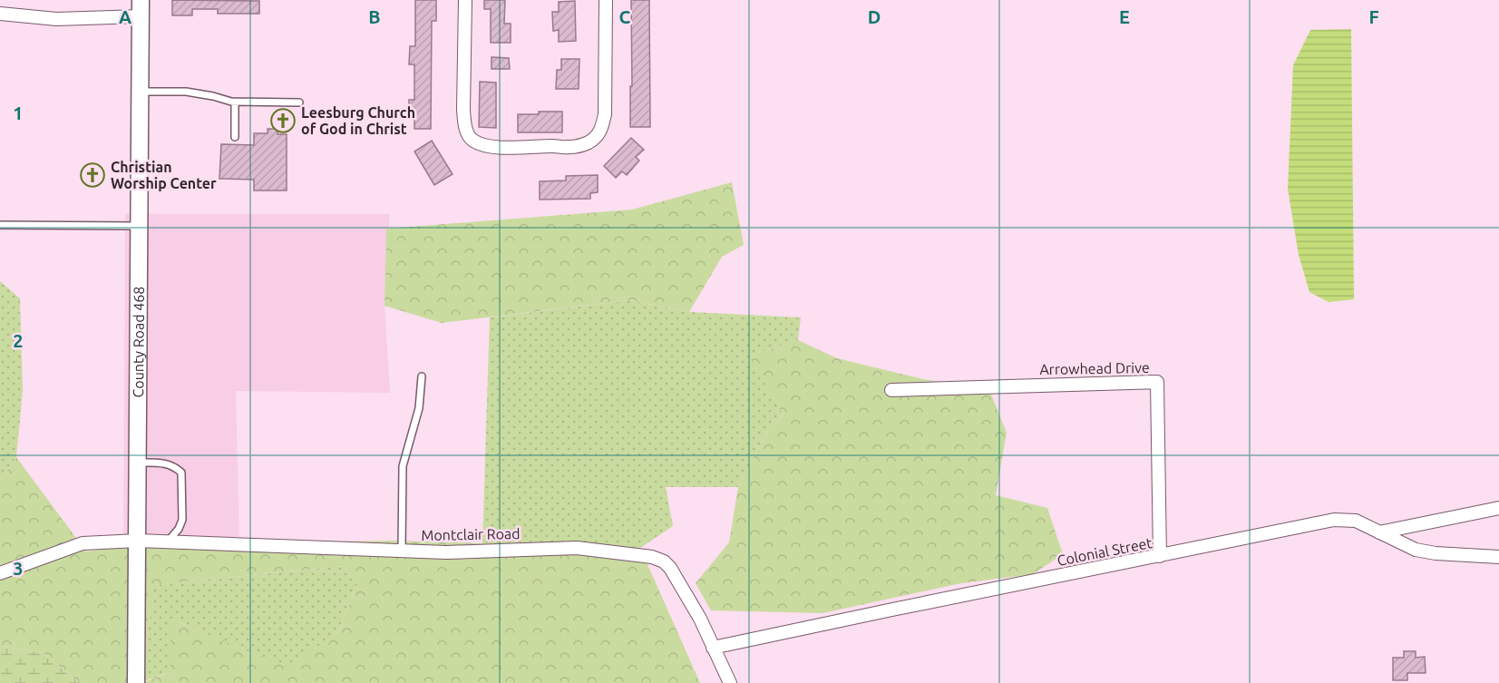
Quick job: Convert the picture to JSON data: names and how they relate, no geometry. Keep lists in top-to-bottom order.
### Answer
{
  "streets": {
    "street": [
      "County Road 468",
      "Arrowhead Drive",
      "Montclair Road",
      "Colonial Street"
    ]
  },
  "crossings": [
    ["County Road 468", "Montclair Road"],
    ["Arrowhead Drive", "Colonial Street"],
    ["Montclair Road", "Colonial Street"]
  ],
  "places": {
    "church": ["Leesburg Church of God in Christ", "Christian Worship Center"]
  },
  "grid": {
    "columns": [
      "A",
      "B",
      "C",
      "D",
      "E",
      "F"
    ],
    "rows": ["1", "2", "3"]
  }
}
